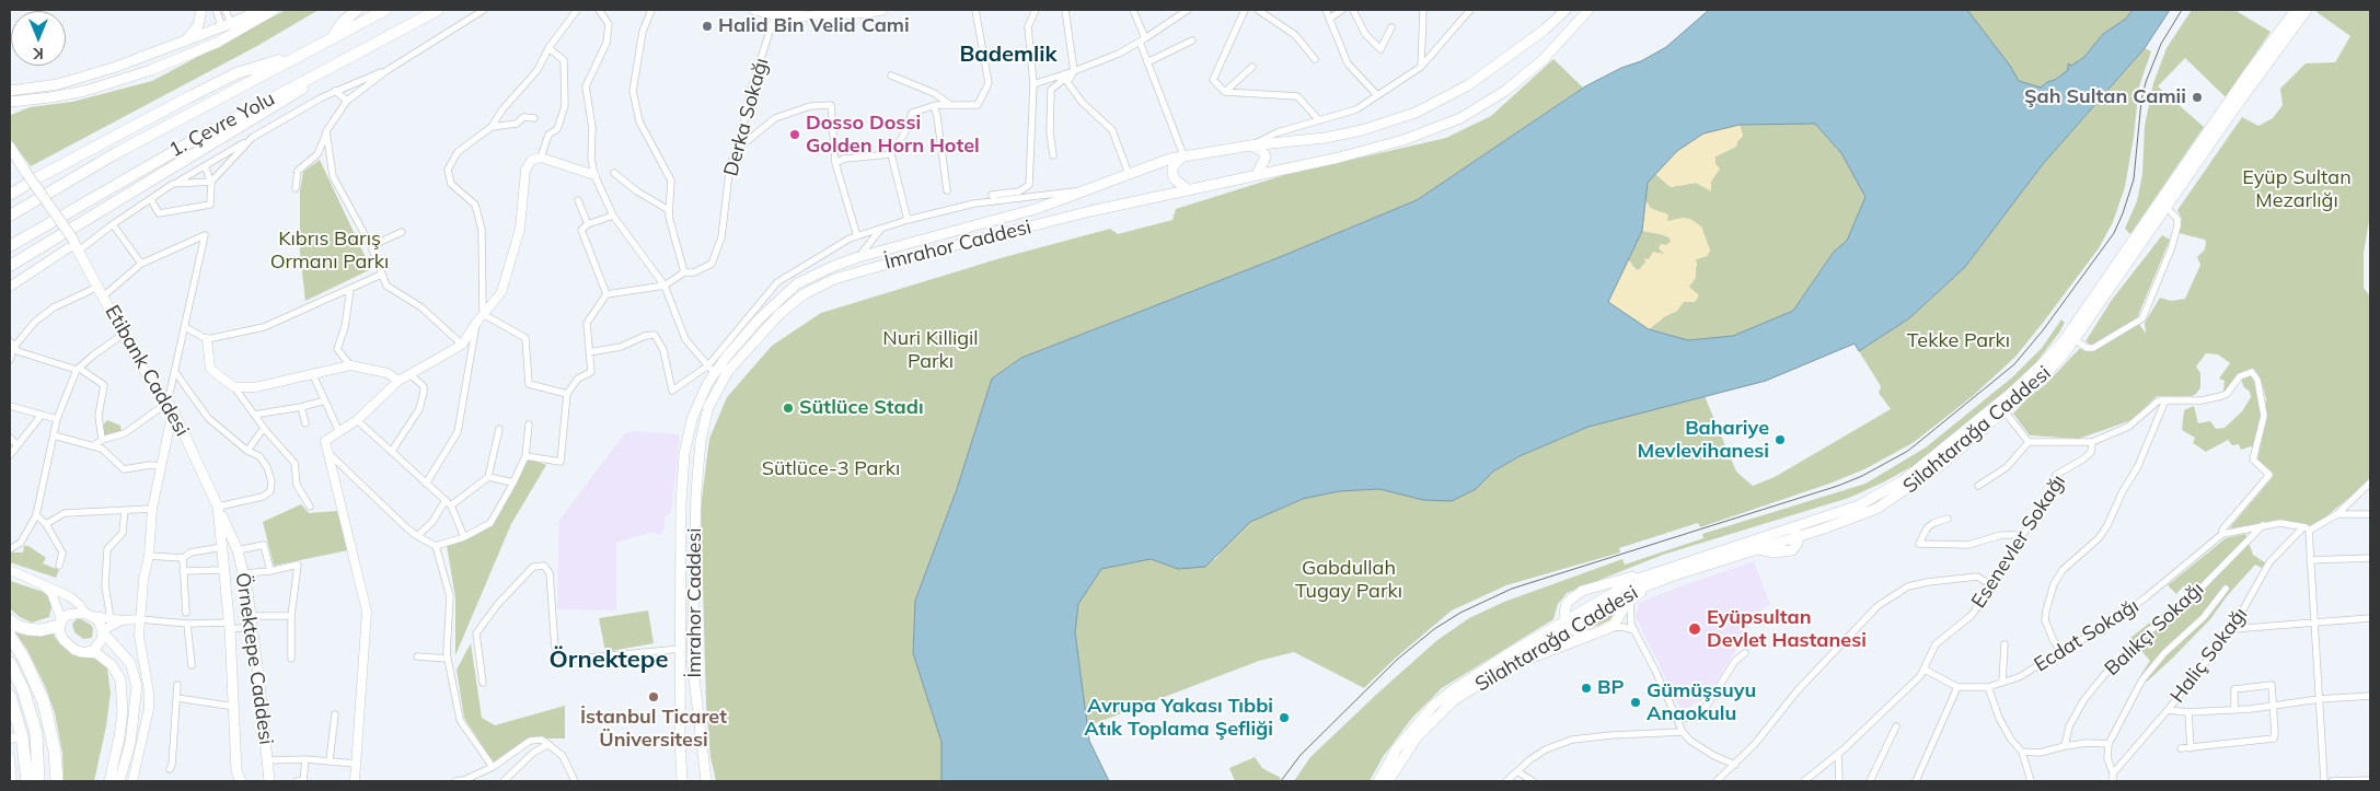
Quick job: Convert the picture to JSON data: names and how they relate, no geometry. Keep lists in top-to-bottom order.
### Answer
{
  "streets": {
    "highway": ["1. Çevre Yolu"],
    "main road": [
      "İmrahor Caddesi",
      "Etibank Caddesi",
      "Silahtarağa Caddesi",
      "Örnektepe Caddesi"
    ],
    "street": [
      "Derka Sokağı",
      "Esenevler Sokağı",
      "Balıkçı Sokağı",
      "Ecdat Sokağı",
      "Haliç Sokağı"
    ]
  },
  "crossings": [
    ["Etibank Caddesi", "Örnektepe Caddesi"]
  ],
  "districts": ["Bademlik", "Örnektepe"],
  "parks": [
    "Eyüp Sultan Mezarlığı",
    "Kıbrıs Barış Ormanı Parkı",
    "Nuri Killigil Parkı",
    "Tekke Parkı",
    "Sütlüce-3 Parkı",
    "Gabdullah Tugay Parkı"
  ],
  "places": [
    "Halid Bin Velid Cami",
    "Şah Sultan Camii",
    "Dosso Dossi Golden Horn Hotel",
    "Sütlüce Stadı",
    "Bahariye Mevlevihanesi",
    "Eyüpsultan Devlet Hastanesi",
    "BP",
    "İstanbul Ticaret Üniversitesi",
    "Gümüşsuyu Anaokulu",
    "Avrupa Yakası Tıbbi Atık Toplama Şefliği"
  ],
  "north": "bottom"
}
